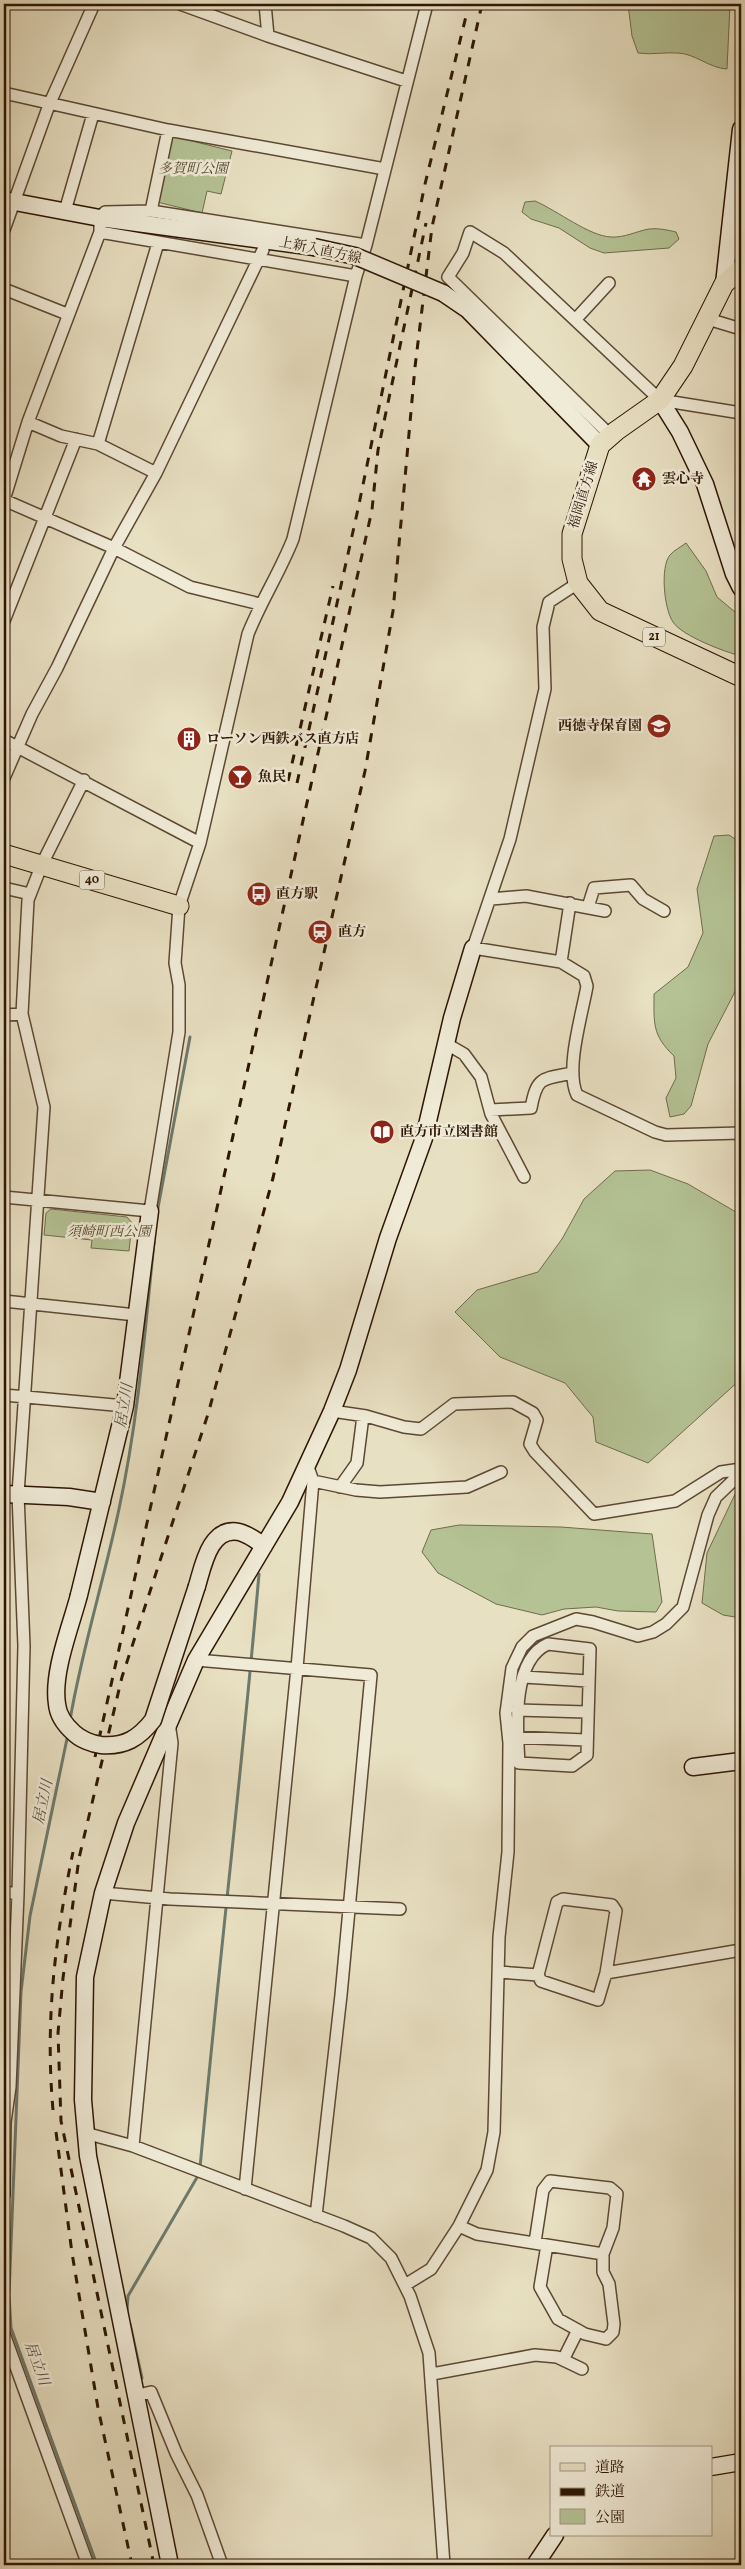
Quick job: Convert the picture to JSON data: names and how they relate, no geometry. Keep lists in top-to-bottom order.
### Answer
{
  "streets": {
    "main road": ["福岡直方線", "21", "40"],
    "street": ["上新入直方線"]
  },
  "crossings": [
    ["上新入直方線", "福岡直方線"]
  ],
  "water": ["居立川"],
  "parks": ["多賀町公園", "須崎町西公園"],
  "places": {
    "temple": ["雲心寺"],
    "school or university": ["西徳寺保育園"],
    "building": ["ローソン西鉄バス直方店"],
    "bar": ["魚民"],
    "bus stop": ["直方駅"],
    "station": ["直方"],
    "library": ["直方市立図書館"]
  },
  "legend": ["道路", "鉄道", "公園"]
}
